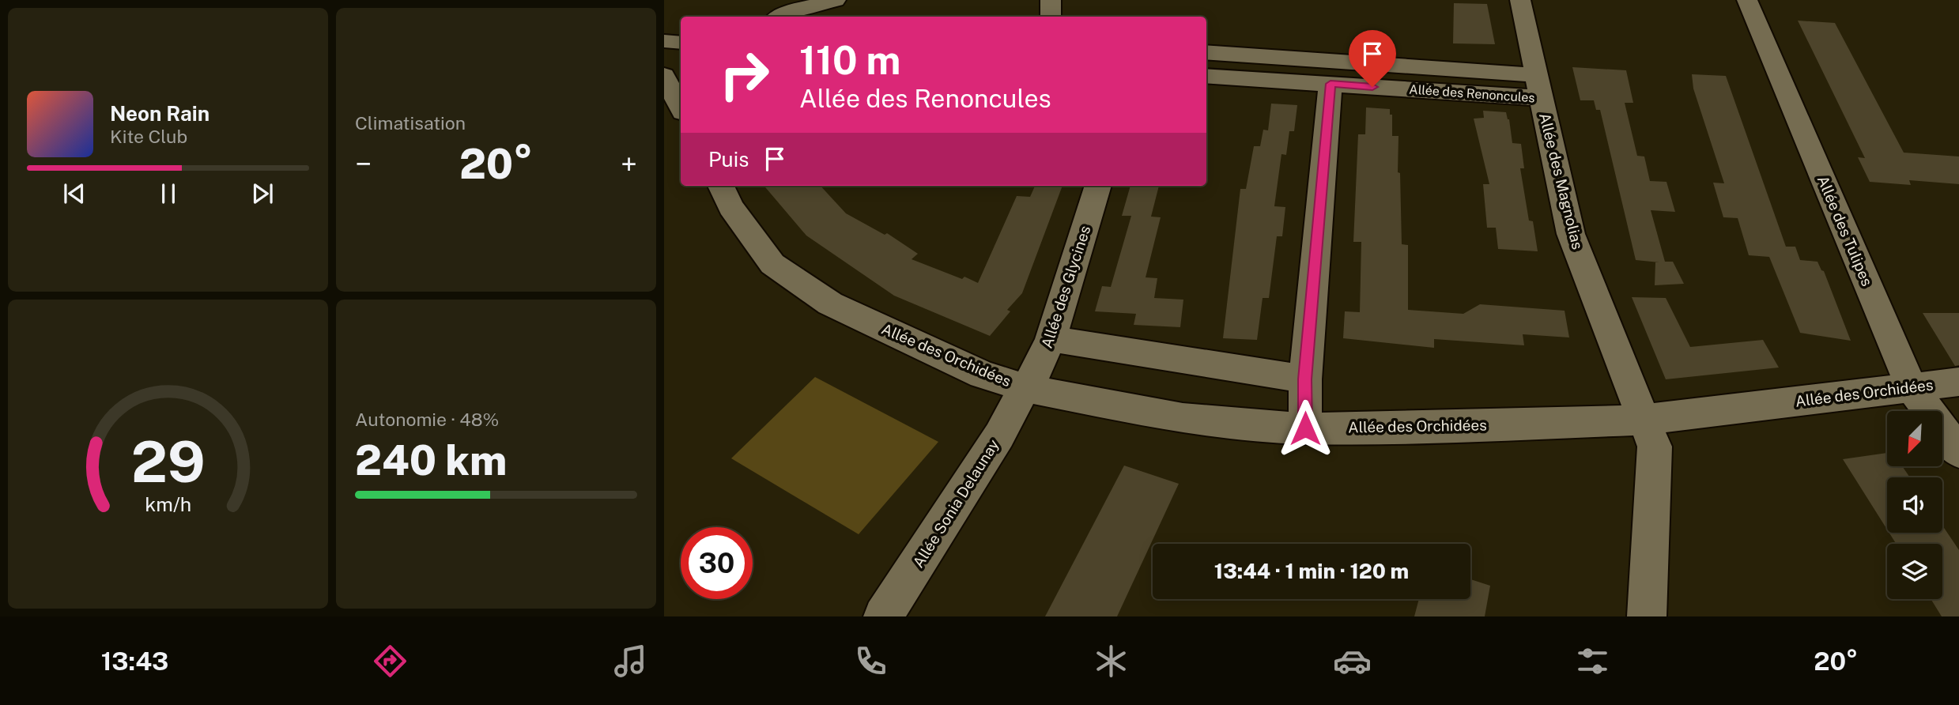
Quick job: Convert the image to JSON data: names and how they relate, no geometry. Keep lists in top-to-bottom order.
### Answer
{
  "streets": {
    "street": [
      "Allée des Renoncules",
      "Allée des Magnolias",
      "Allée des Tulipes",
      "Allée des Glycines",
      "Allée des Orchidées",
      "Allée Sonia Delaunay"
    ]
  },
  "crossings": [
    ["Allée des Renoncules", "Allée des Magnolias"],
    ["Allée des Magnolias", "Allée des Orchidées"],
    ["Allée des Tulipes", "Allée des Orchidées"],
    ["Allée des Glycines", "Allée des Orchidées"],
    ["Allée des Glycines", "Allée Sonia Delaunay"],
    ["Allée des Orchidées", "Allée Sonia Delaunay"]
  ],
  "north": "bottom left",
  "page": {
    "tile": [
      "Climatisation",
      ["Autonomie · 48%", "240 km"]
    ],
    "turn": ["110 m", "Allée des Renoncules"],
    "song": ["Neon Rain", "Kite Club"],
    "then": "Puis",
    "heat": ["−", "20°", "+"],
    "limit": "30",
    "trip": "13:44 · 1 min · 120 m",
    "tabs": ["13:43", "20°"],
    "gauge": ["29", "km/h"]
  }
}
